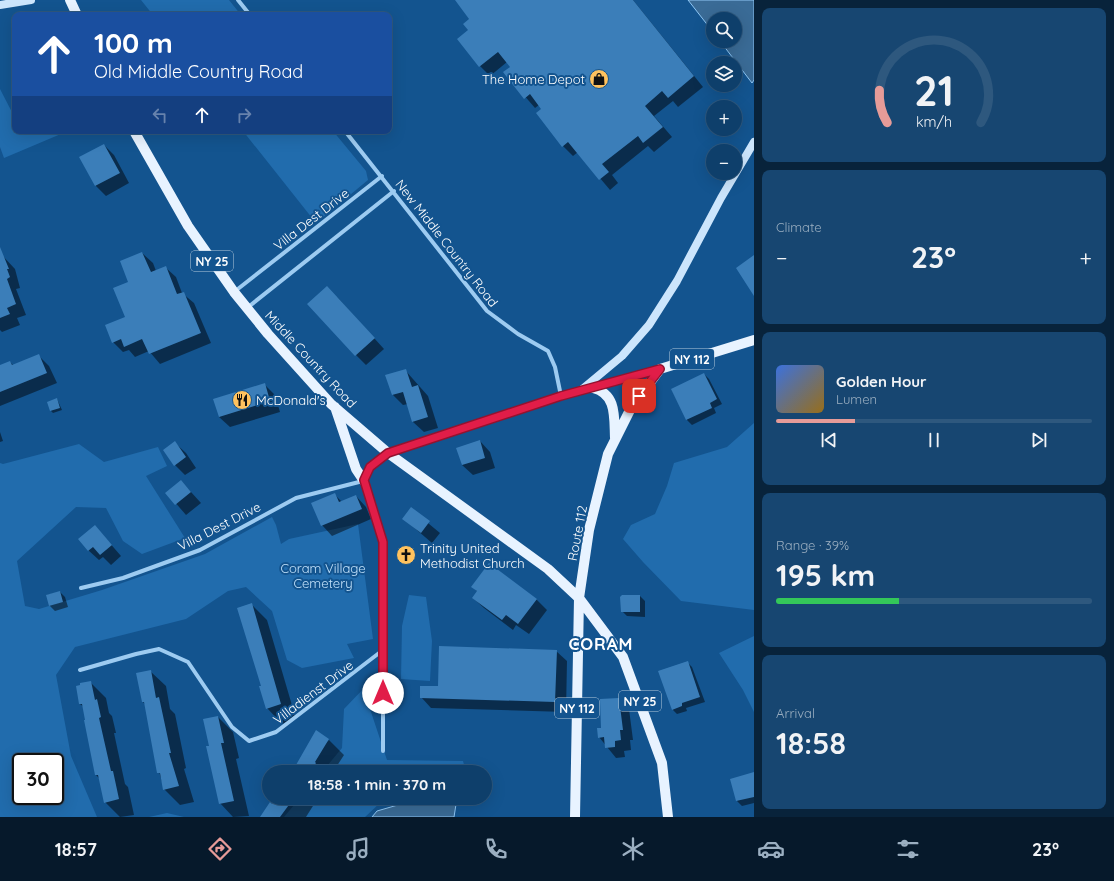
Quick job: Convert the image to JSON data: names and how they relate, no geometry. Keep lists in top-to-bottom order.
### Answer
{
  "streets": {
    "main road": [
      "NY 25",
      "Middle Country Road",
      "NY 112",
      "Route 112"
    ],
    "street": ["Villa Dest Drive", "New Middle Country Road", "Villadienst Drive"]
  },
  "crossings": [
    ["Villa Dest Drive", "New Middle Country Road"],
    ["Villa Dest Drive", "Middle Country Road"],
    ["Middle Country Road", "Route 112"],
    ["NY 112", "Route 112"]
  ],
  "districts": ["CORAM"],
  "parks": ["Coram Village Cemetery"],
  "places": {
    "shop": ["The Home Depot"],
    "restaurant": ["McDonald's"],
    "church": ["Trinity United Methodist Church"]
  },
  "page": {
    "map_buttons": ["+", "−"],
    "turn": ["100 m", "Old Middle Country Road"],
    "tile": [
      "Climate",
      ["Range · 39%", "195 km"],
      ["Arrival", "18:58"]
    ],
    "heat": ["−", "23°", "+"],
    "song": ["Golden Hour", "Lumen"],
    "limit": "30",
    "trip": "18:58 · 1 min · 370 m",
    "tabs": ["18:57", "23°"],
    "gauge": ["21", "km/h"]
  }
}
